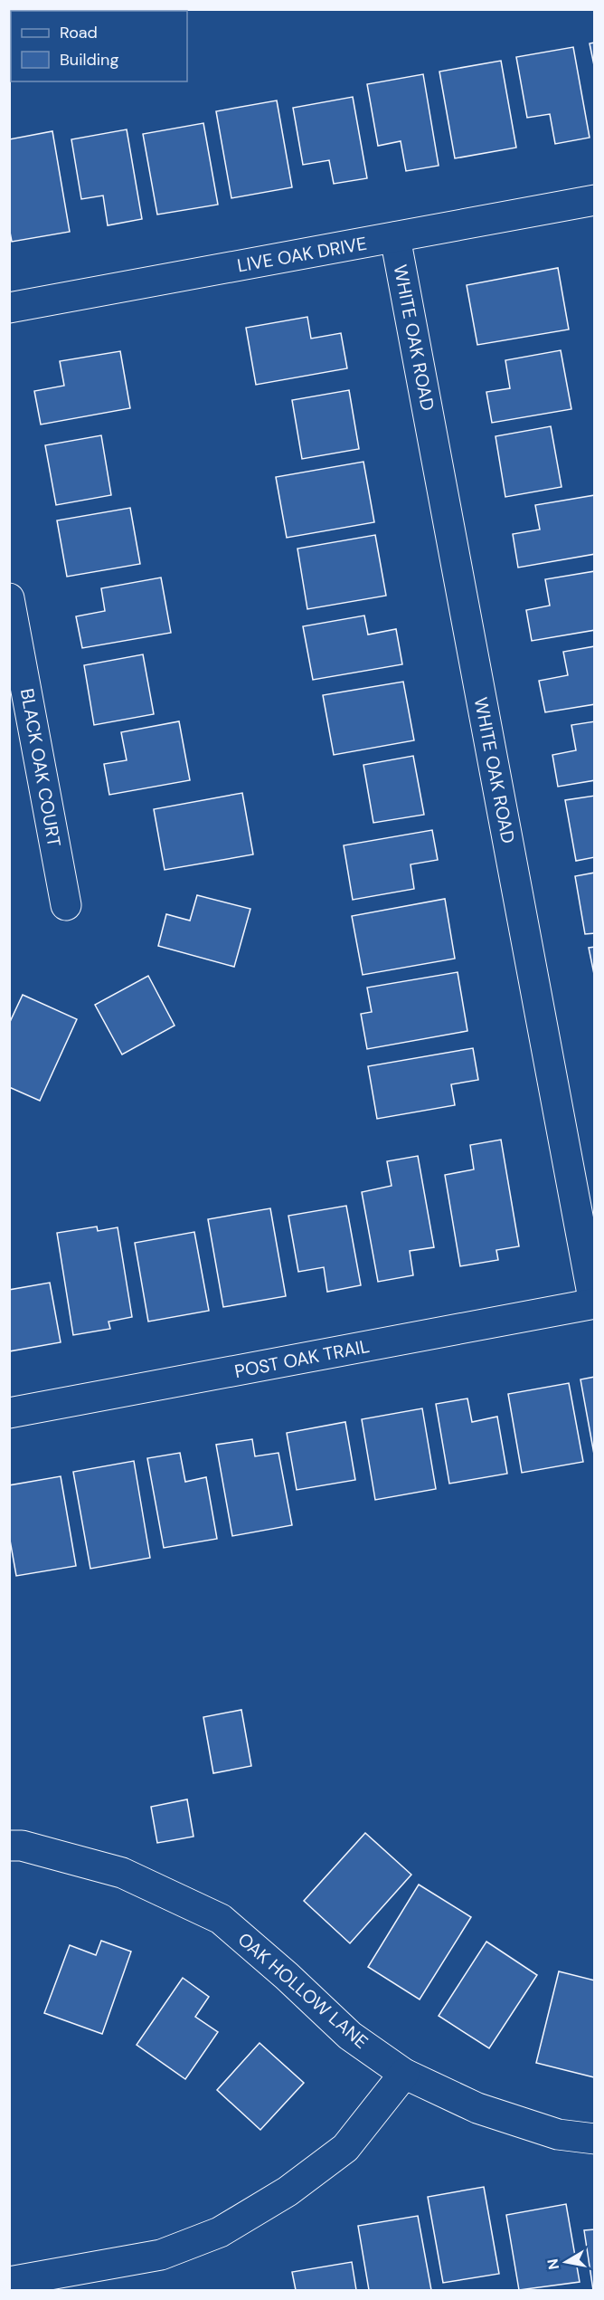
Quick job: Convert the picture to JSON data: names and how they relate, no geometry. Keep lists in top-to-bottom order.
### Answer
{
  "streets": {
    "street": [
      "LIVE OAK DRIVE",
      "WHITE OAK ROAD",
      "BLACK OAK COURT",
      "POST OAK TRAIL",
      "OAK HOLLOW LANE"
    ]
  },
  "crossings": [
    ["LIVE OAK DRIVE", "WHITE OAK ROAD"],
    ["WHITE OAK ROAD", "POST OAK TRAIL"]
  ],
  "legend": ["Road", "Building"],
  "north": "left"
}
